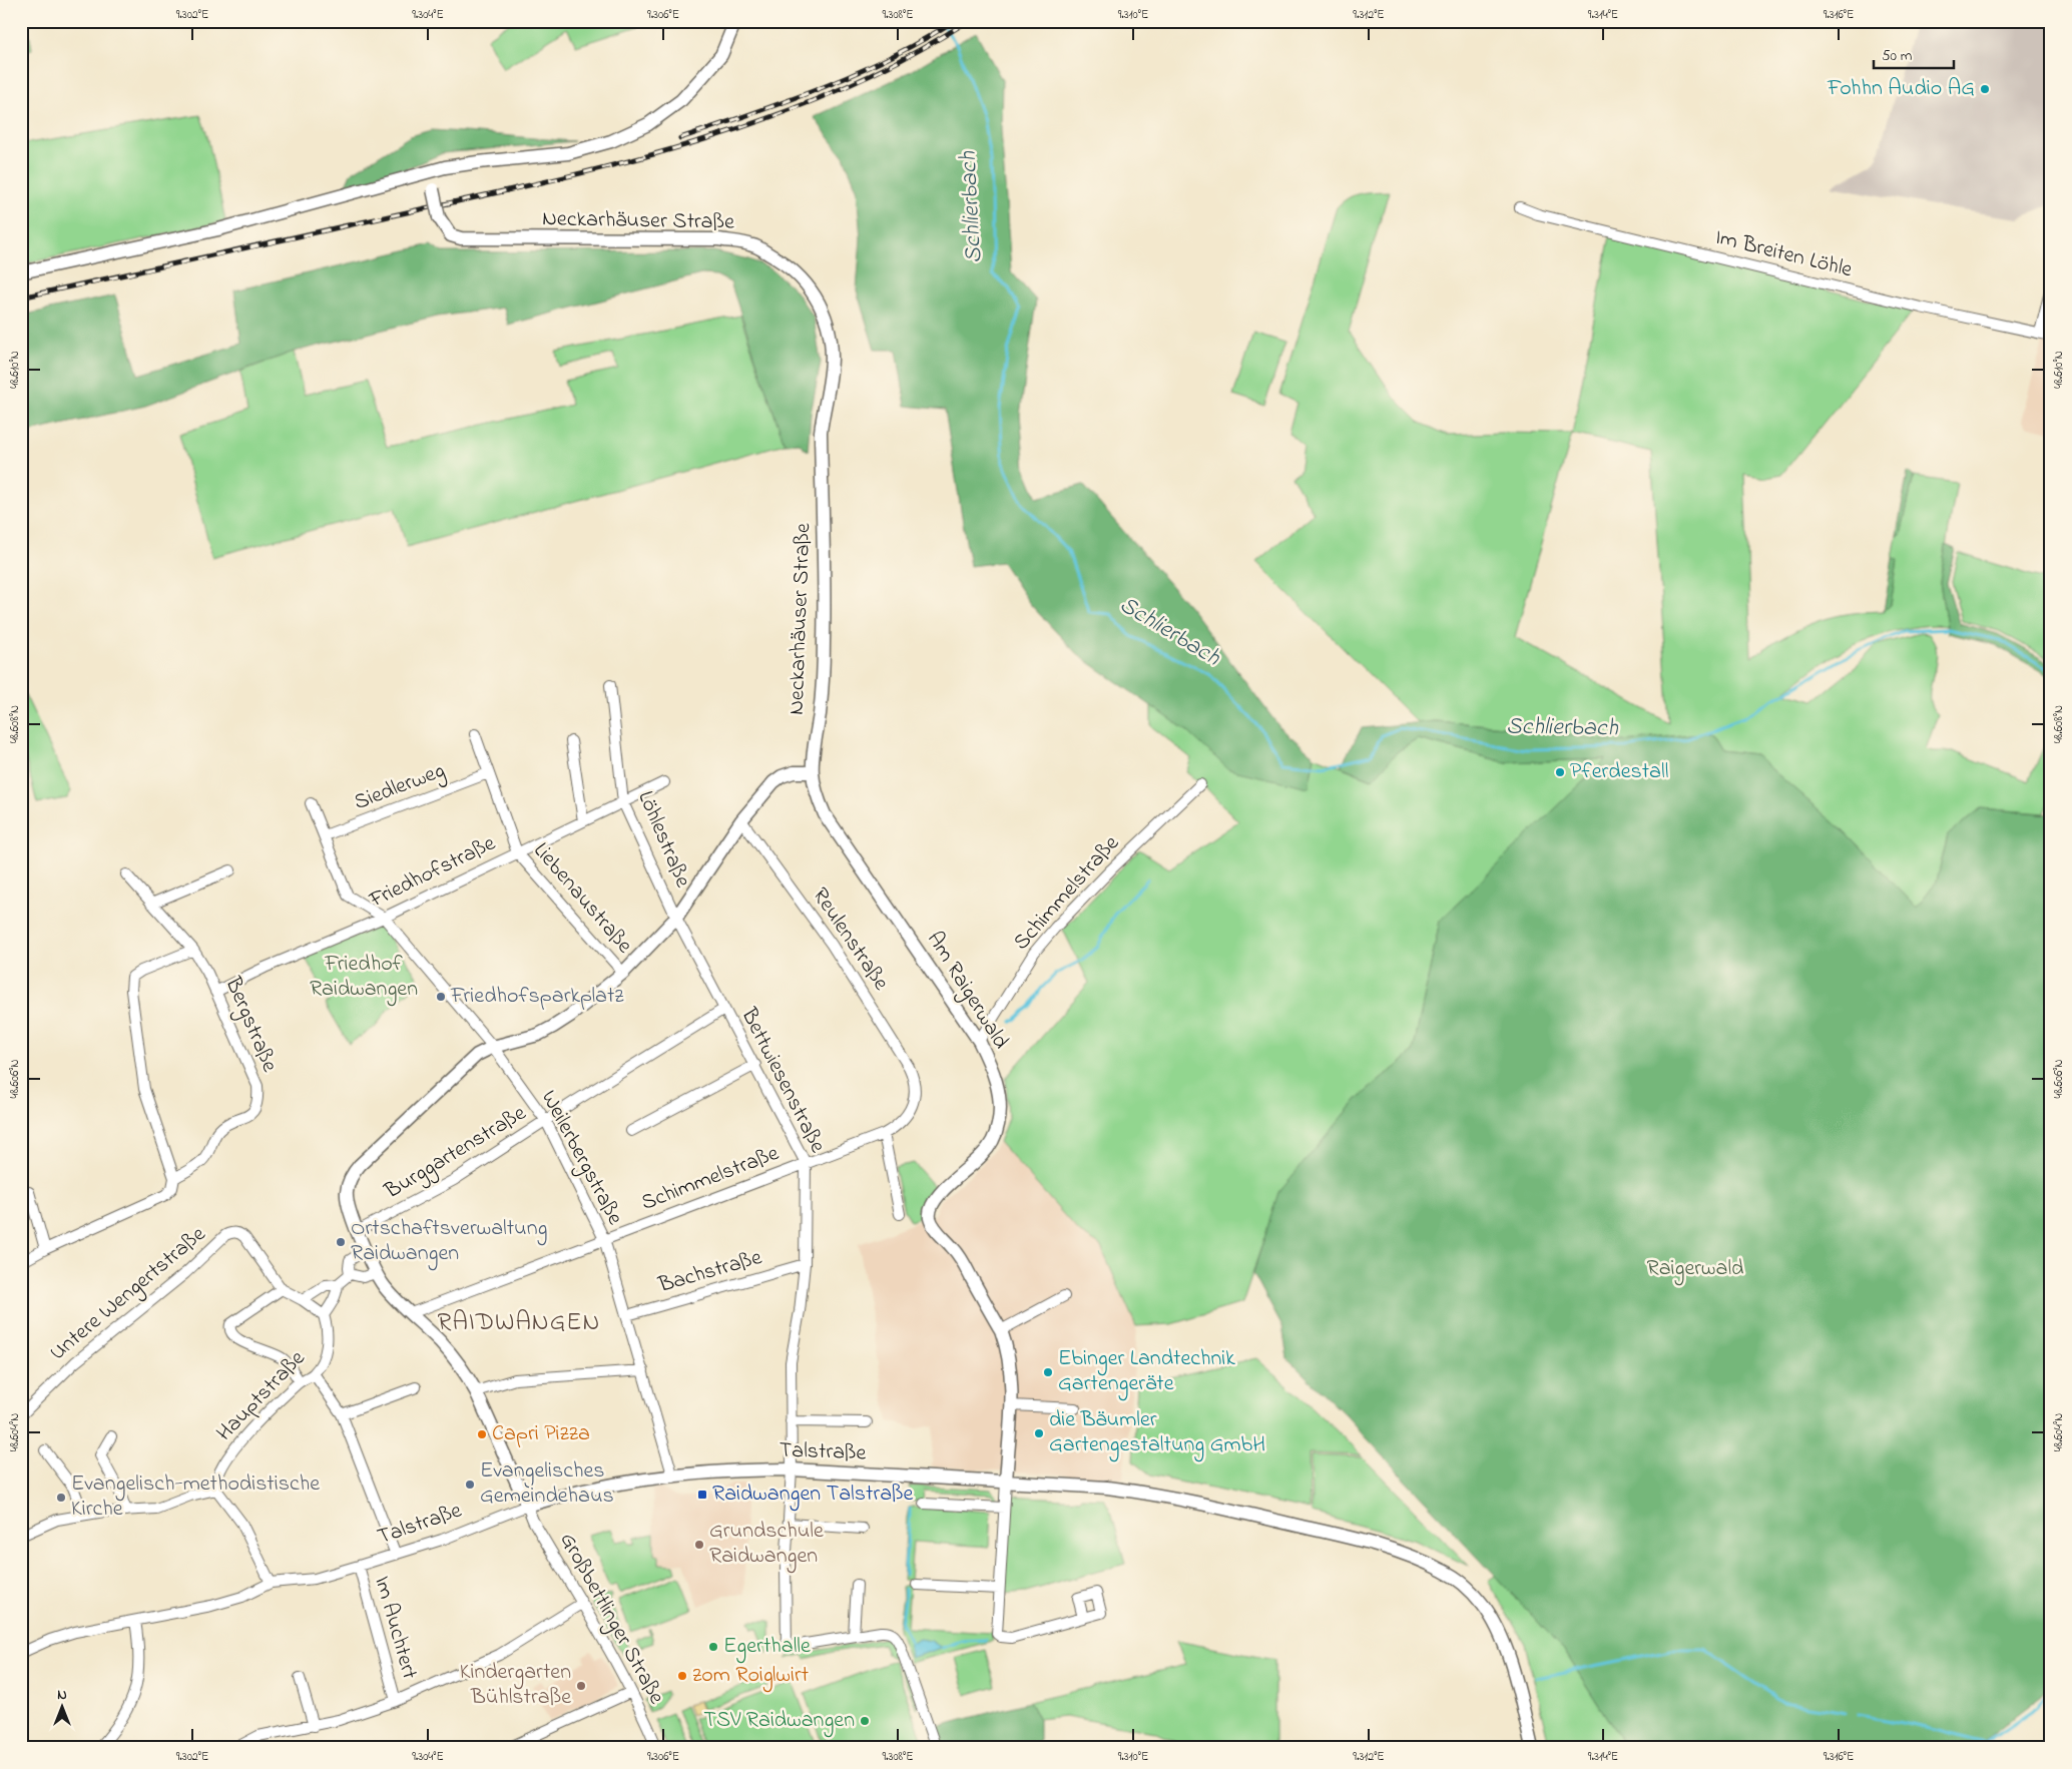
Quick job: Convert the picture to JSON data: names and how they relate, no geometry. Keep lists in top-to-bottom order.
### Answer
{
  "streets": {
    "street": [
      "Neckarhäuser Straße",
      "Im Breiten Löhle",
      "Siedlerweg",
      "Löhlestraße",
      "Friedhofstraße",
      "Schimmelstraße",
      "Liebenaustraße",
      "Reulenstraße",
      "Am Raigerwald",
      "Bergstraße",
      "Bettwiesenstraße",
      "Burggartenstraße",
      "Weilerbergstraße",
      "Bachstraße",
      "Untere Wengertstraße",
      "Hauptstraße",
      "Talstraße",
      "Großbettlinger Straße",
      "Im Auchtert"
    ]
  },
  "crossings": [
    ["Neckarhäuser Straße", "Am Raigerwald"],
    ["Siedlerweg", "Liebenaustraße"],
    ["Siedlerweg", "Weilerbergstraße"],
    ["Löhlestraße", "Friedhofstraße"],
    ["Löhlestraße", "Bettwiesenstraße"],
    ["Friedhofstraße", "Liebenaustraße"],
    ["Friedhofstraße", "Bergstraße"],
    ["Friedhofstraße", "Weilerbergstraße"],
    ["Schimmelstraße", "Reulenstraße"],
    ["Schimmelstraße", "Am Raigerwald"],
    ["Schimmelstraße", "Bettwiesenstraße"],
    ["Schimmelstraße", "Weilerbergstraße"],
    ["Schimmelstraße", "Großbettlinger Straße"],
    ["Am Raigerwald", "Talstraße"],
    ["Bettwiesenstraße", "Burggartenstraße"],
    ["Bettwiesenstraße", "Bachstraße"],
    ["Bettwiesenstraße", "Talstraße"],
    ["Burggartenstraße", "Weilerbergstraße"],
    ["Burggartenstraße", "Großbettlinger Straße"],
    ["Weilerbergstraße", "Bachstraße"],
    ["Weilerbergstraße", "Talstraße"],
    ["Untere Wengertstraße", "Hauptstraße"],
    ["Talstraße", "Großbettlinger Straße"],
    ["Talstraße", "Im Auchtert"]
  ],
  "districts": ["RAIDWANGEN"],
  "water": ["Schlierbach"],
  "parks": ["Friedhof Raidwangen", "Raigerwald"],
  "places": {
    "other": [
      "Fohhn Audio AG",
      "Pferdestall",
      "Friedhofsparkplatz",
      "Ortschaftsverwaltung Raidwangen",
      "Ebinger Landtechnik Gartengeräte",
      "die Bäumler Gartengestaltung GmbH",
      "Capri Pizza",
      "Evangelisches Gemeindehaus",
      "Evangelisch-methodistische Kirche",
      "Grundschule Raidwangen",
      "Egerthalle",
      "zom Roiglwirt",
      "Kindergarten Bühlstraße",
      "TSV Raidwangen"
    ],
    "transit": ["Raidwangen Talstraße"]
  },
  "scale_bar": "50 m",
  "north": "top",
  "coordinates": [
    "9.302°E",
    "9.304°E",
    "9.306°E",
    "9.308°E",
    "9.310°E",
    "9.312°E",
    "9.314°E",
    "9.316°E",
    "48.610°N",
    "48.608°N",
    "48.606°N",
    "48.604°N"
  ]
}
